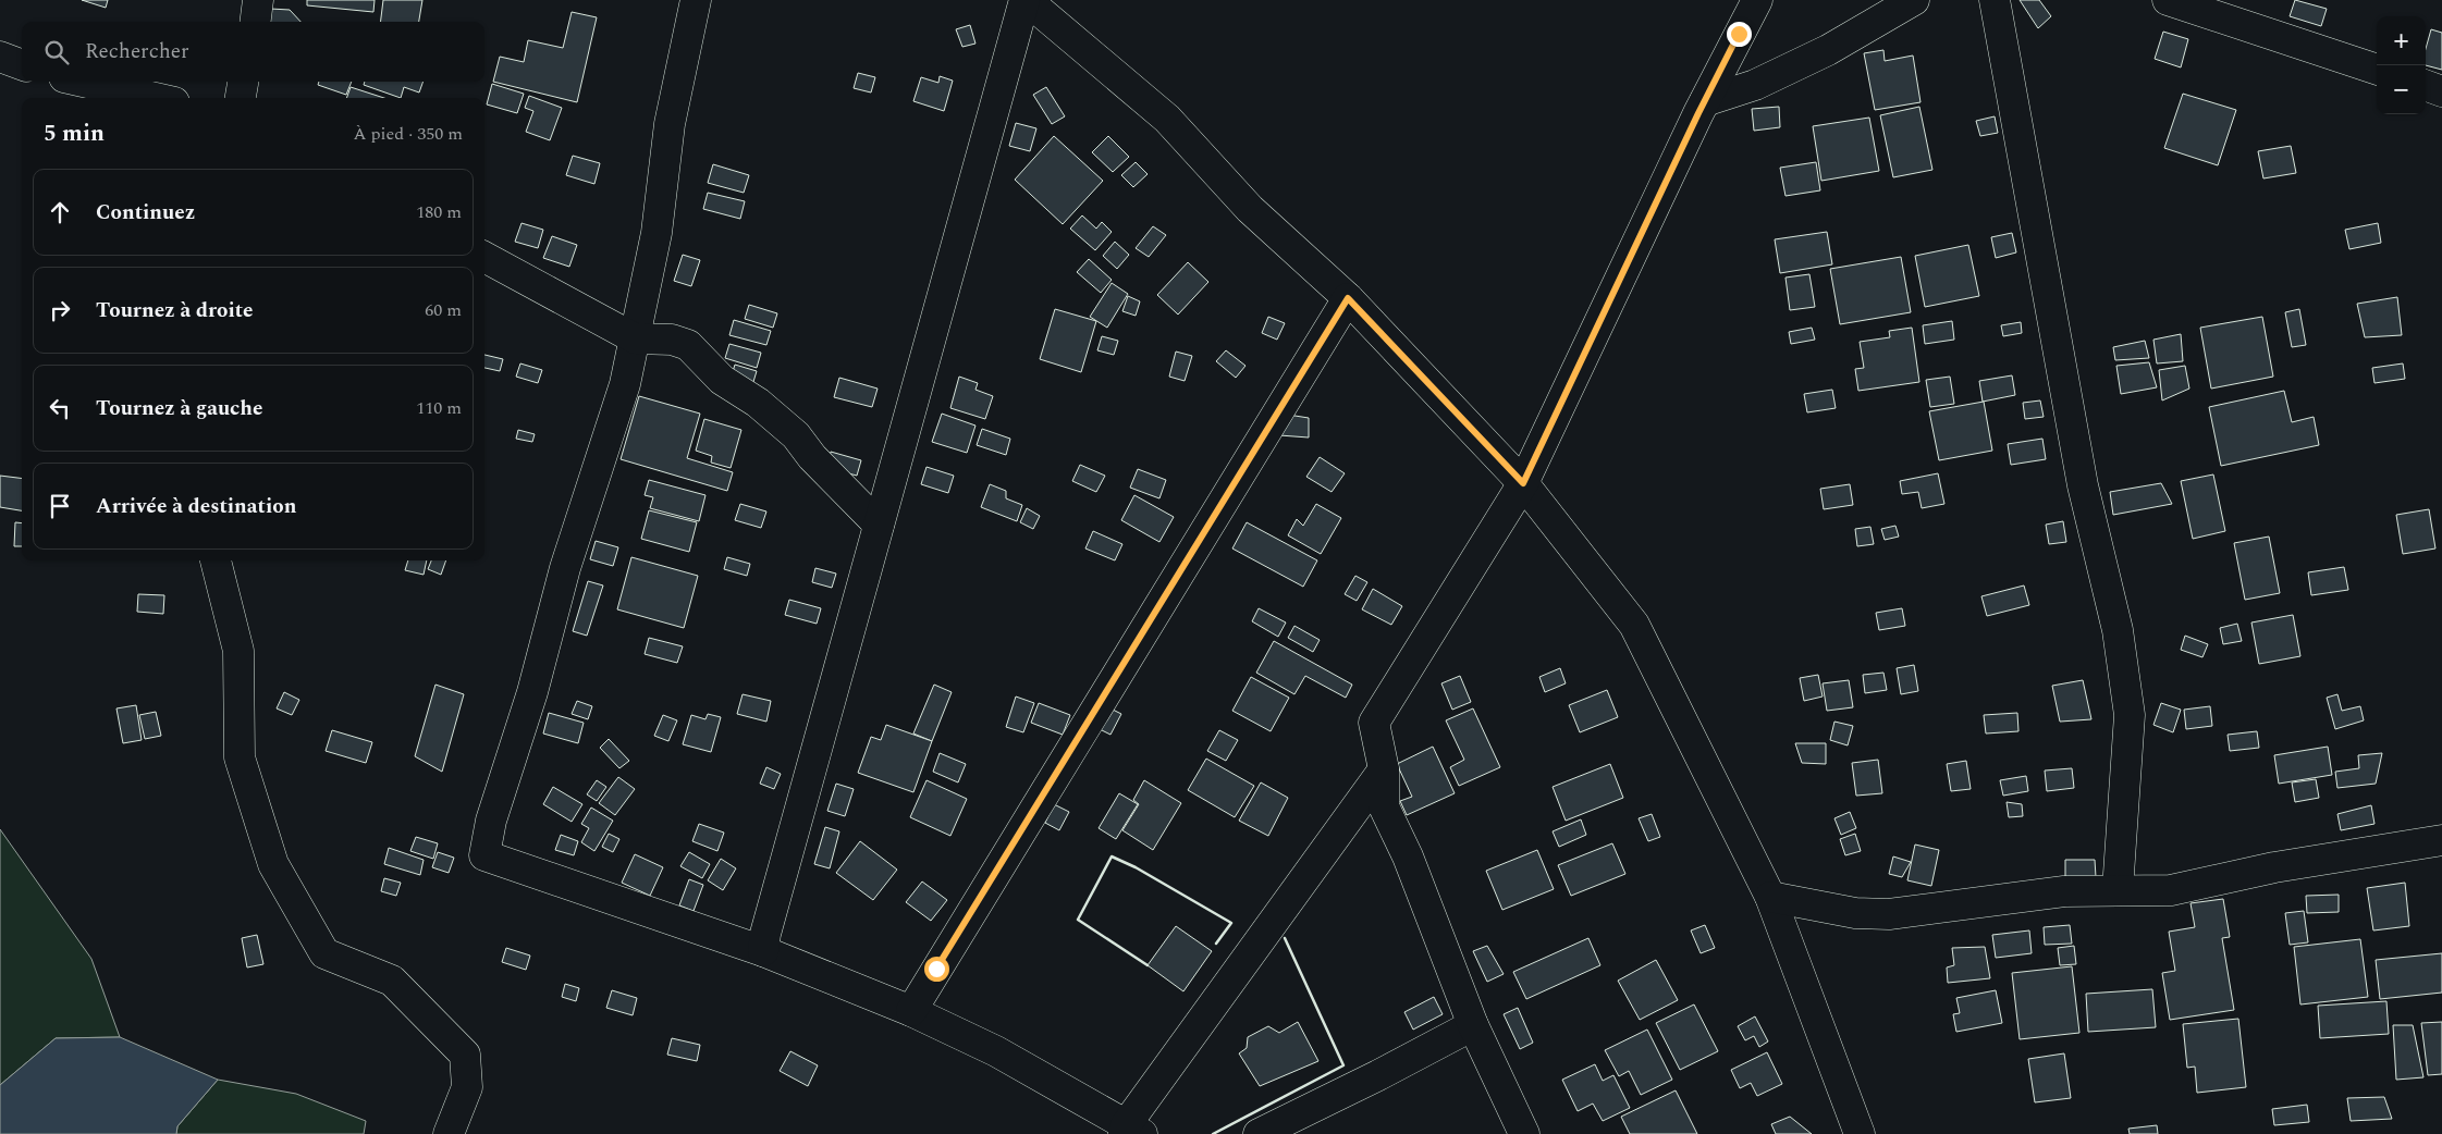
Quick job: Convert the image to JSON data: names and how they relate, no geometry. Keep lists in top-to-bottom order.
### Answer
{
  "page": {
    "map_buttons": ["+", "−"],
    "search": "Rechercher",
    "heading": ["5 min", "À pied · 350 m"],
    "list": [
      ["Continuez", "180 m"],
      ["Tournez à droite", "60 m"],
      ["Tournez à gauche", "110 m"],
      "Arrivée à destination"
    ]
  }
}
